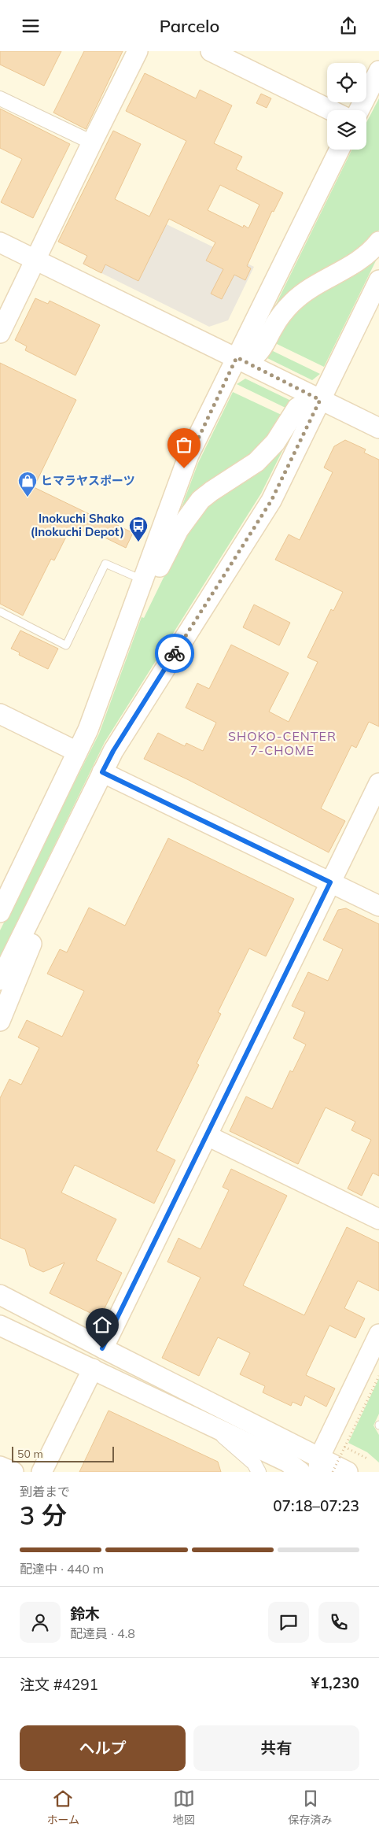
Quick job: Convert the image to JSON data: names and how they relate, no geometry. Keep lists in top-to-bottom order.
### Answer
{
  "districts": ["SHOKO-CENTER 7-CHOME"],
  "places": {
    "shop": ["ヒマラヤスポーツ"],
    "bus stop": ["Inokuchi Shako (Inokuchi Depot)"]
  },
  "scale_bar": "50 m",
  "page": {
    "header": "Parcelo",
    "scale": "50 m",
    "heading": ["3 分", "到着まで", "07:18–07:23"],
    "panel": [
      "鈴木",
      "配達員 · 4.8",
      "注文 #4291",
      "¥1,230"
    ],
    "bar": "配達中 · 440 m",
    "buttons": ["ヘルプ", "共有"],
    "tabs": ["ホーム", "地図", "保存済み"]
  }
}
